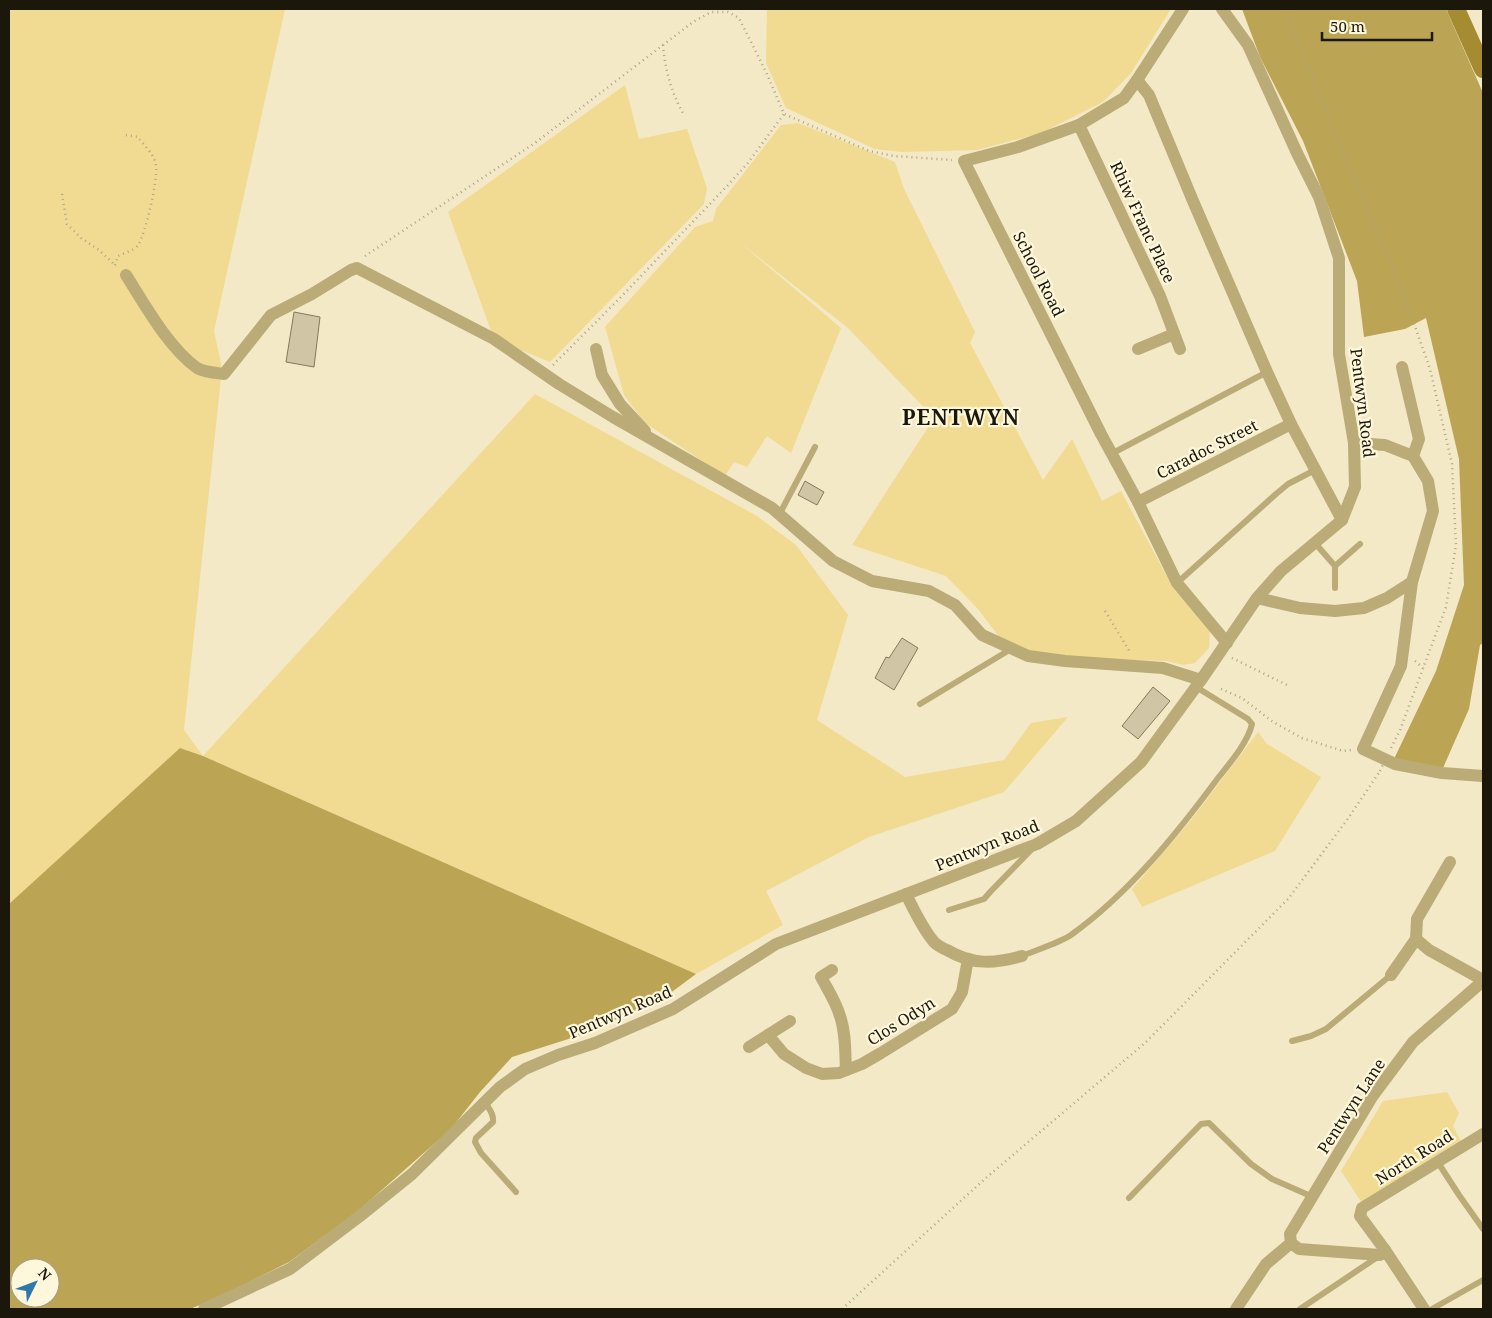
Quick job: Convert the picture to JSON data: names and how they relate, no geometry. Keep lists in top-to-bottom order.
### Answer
{
  "streets": {
    "street": [
      "Rhiw Franc Place",
      "School Road",
      "Pentwyn Road",
      "Caradoc Street",
      "Clos Odyn",
      "Pentwyn Lane",
      "North Road"
    ]
  },
  "crossings": [
    ["School Road", "Pentwyn Road"],
    ["School Road", "Caradoc Street"]
  ],
  "districts": ["PENTWYN"],
  "scale_bar": "50 m",
  "north": "top right"
}
